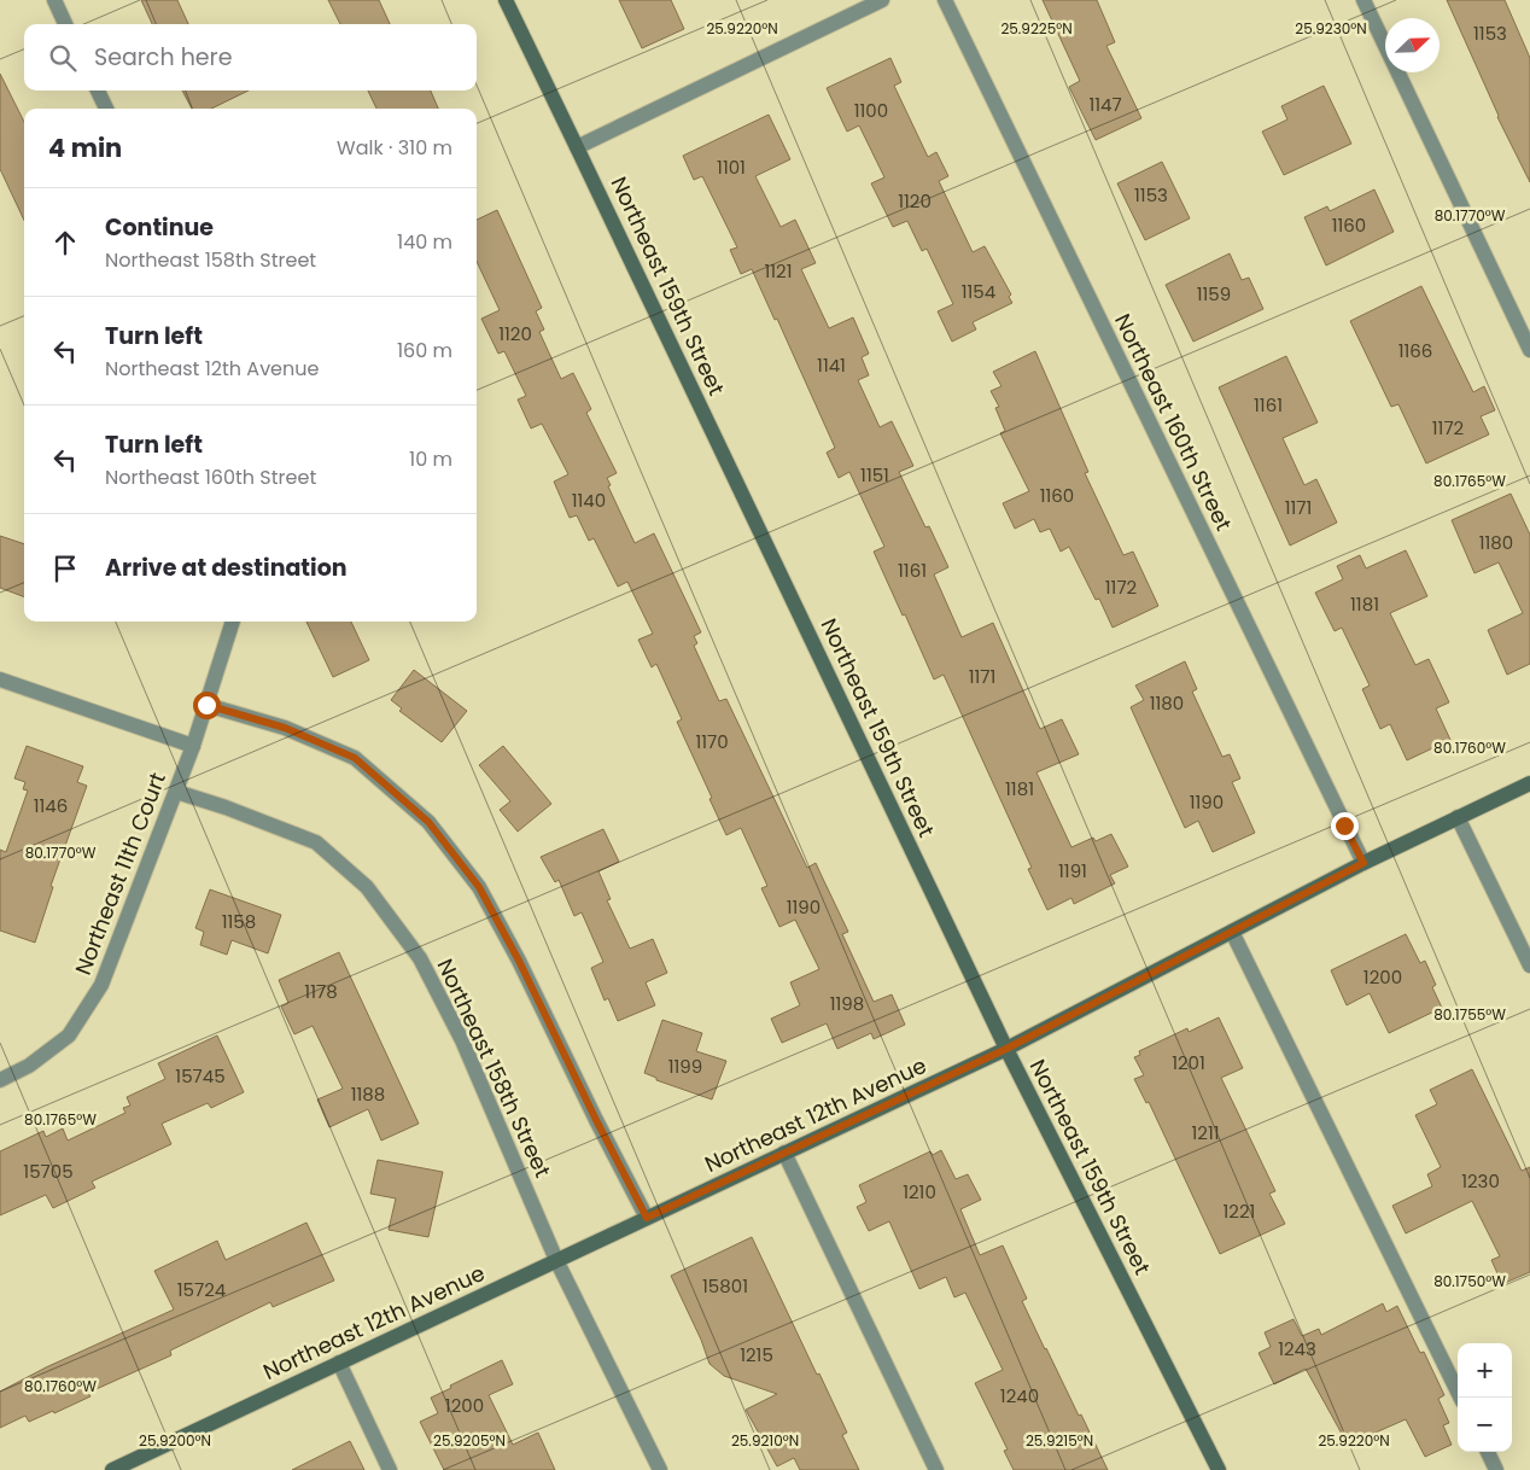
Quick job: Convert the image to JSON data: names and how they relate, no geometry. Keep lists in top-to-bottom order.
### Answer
{
  "streets": {
    "street": [
      "Northeast 159th Street",
      "Northeast 160th Street",
      "Northeast 11th Court",
      "Northeast 158th Street",
      "Northeast 12th Avenue"
    ]
  },
  "crossings": [
    ["Northeast 159th Street", "Northeast 12th Avenue"],
    ["Northeast 160th Street", "Northeast 12th Avenue"],
    ["Northeast 11th Court", "Northeast 158th Street"],
    ["Northeast 158th Street", "Northeast 12th Avenue"]
  ],
  "house_numbers": [
    "1153",
    "1147",
    "1100",
    "1101",
    "1153",
    "1120",
    "1160",
    "1121",
    "1154",
    "1159",
    "1120",
    "1166",
    "1141",
    "1161",
    "1172",
    "1151",
    "1160",
    "1140",
    "1171",
    "1180",
    "1161",
    "1172",
    "1181",
    "1171",
    "1180",
    "1170",
    "1181",
    "1190",
    "1146",
    "1191",
    "1190",
    "1158",
    "1200",
    "1178",
    "1198",
    "1201",
    "1199",
    "15745",
    "1188",
    "1211",
    "15705",
    "1230",
    "1210",
    "1221",
    "15801",
    "15724",
    "1243",
    "1215",
    "1240",
    "1200"
  ],
  "north": "top right",
  "page": {
    "search": "Search here",
    "heading": ["4 min", "Walk · 310 m"],
    "list": [
      ["Continue", "Northeast 158th Street", "140 m"],
      ["Turn left", "Northeast 12th Avenue", "160 m"],
      ["Turn left", "Northeast 160th Street", "10 m"],
      "Arrive at destination"
    ],
    "map_buttons": ["+", "−"]
  },
  "coordinates": [
    "25.9220°N",
    "25.9225°N",
    "25.9230°N",
    "80.1770°W",
    "80.1765°W",
    "80.1760°W",
    "80.1755°W",
    "80.1750°W",
    "25.9200°N",
    "25.9205°N",
    "25.9210°N",
    "25.9215°N"
  ]
}
